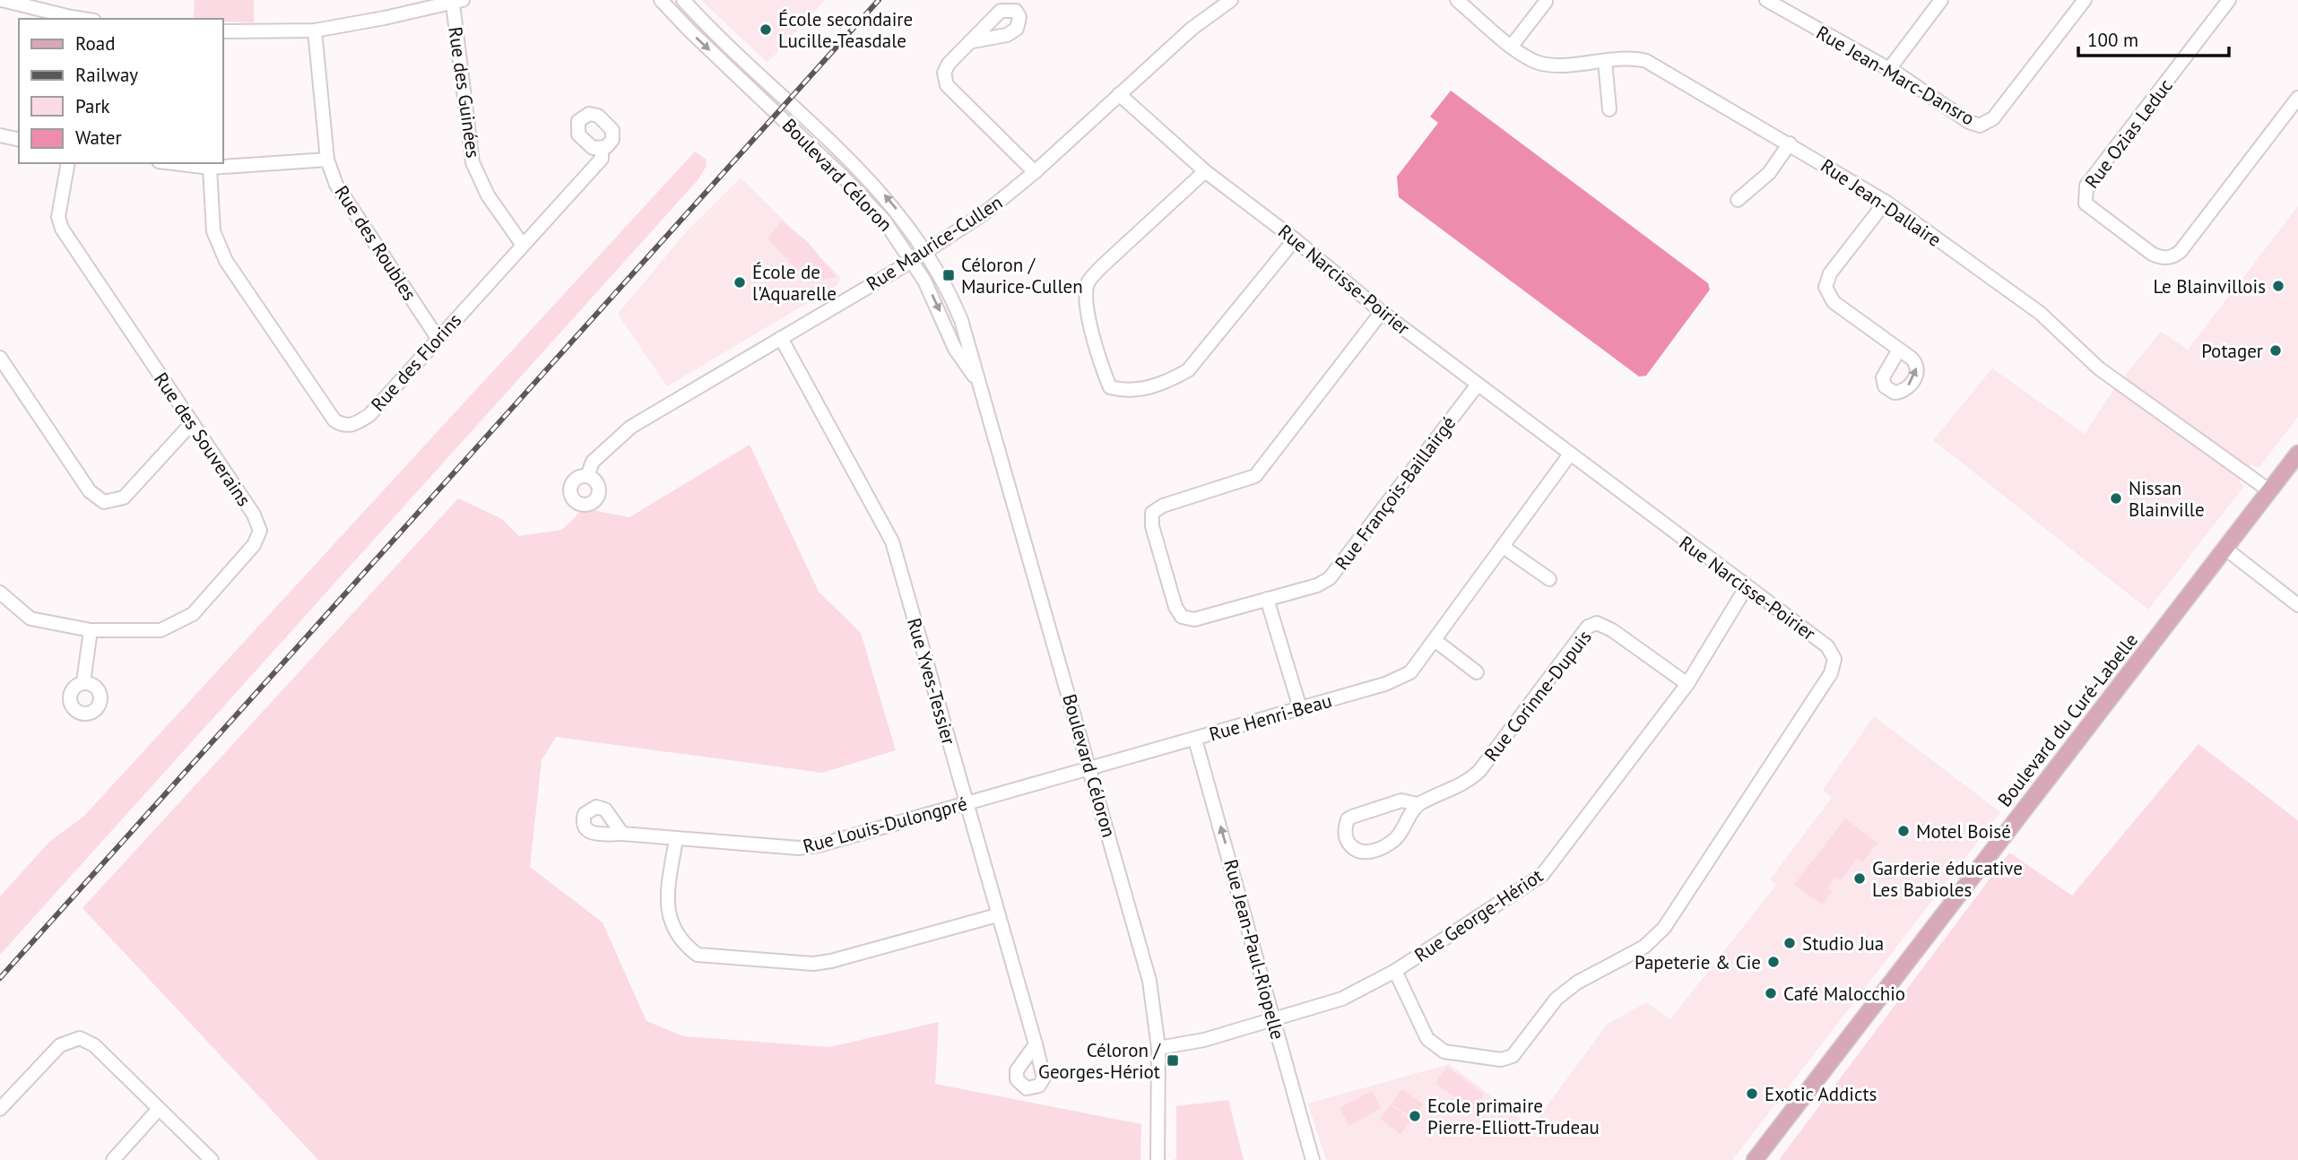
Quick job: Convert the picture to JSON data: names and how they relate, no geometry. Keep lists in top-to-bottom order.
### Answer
{
  "streets": {
    "main road": ["Boulevard du Curé-Labelle"],
    "street": [
      "Rue Jean-Marc-Dansro",
      "Rue des Guinées",
      "Rue Ozias Leduc",
      "Boulevard Céloron",
      "Rue Jean-Dallaire",
      "Rue des Roubles",
      "Rue Maurice-Cullen",
      "Rue Narcisse-Poirier",
      "Rue des Florins",
      "Rue des Souverains",
      "Rue François-Baillairgé",
      "Rue Yves-Tessier",
      "Rue Corinne-Dupuis",
      "Rue Henri-Beau",
      "Rue Louis-Dulongpré",
      "Rue George-Hériot",
      "Rue Jean-Paul-Riopelle"
    ]
  },
  "crossings": [
    ["Rue des Guinées", "Rue des Florins"],
    ["Boulevard Céloron", "Rue Maurice-Cullen"],
    ["Boulevard Céloron", "Rue Henri-Beau"],
    ["Boulevard Céloron", "Rue Louis-Dulongpré"],
    ["Boulevard Céloron", "Rue George-Hériot"],
    ["Rue Jean-Dallaire", "Boulevard du Curé-Labelle"],
    ["Rue des Roubles", "Rue des Florins"],
    ["Rue Maurice-Cullen", "Rue Narcisse-Poirier"],
    ["Rue Maurice-Cullen", "Rue Yves-Tessier"],
    ["Rue Narcisse-Poirier", "Rue François-Baillairgé"],
    ["Rue Narcisse-Poirier", "Rue Henri-Beau"],
    ["Rue Narcisse-Poirier", "Rue George-Hériot"],
    ["Rue Yves-Tessier", "Rue Louis-Dulongpré"],
    ["Rue Corinne-Dupuis", "Rue George-Hériot"],
    ["Rue Henri-Beau", "Rue Louis-Dulongpré"],
    ["Rue Henri-Beau", "Rue Jean-Paul-Riopelle"],
    ["Rue George-Hériot", "Rue Jean-Paul-Riopelle"]
  ],
  "one_way": ["Rue Jean-Paul-Riopelle"],
  "places": {
    "other": [
      "École secondaire Lucille-Teasdale",
      "École de l'Aquarelle",
      "Le Blainvillois",
      "Potager",
      "Nissan Blainville",
      "Motel Boisé",
      "Garderie éducative Les Babioles",
      "Studio Jua",
      "Papeterie & Cie",
      "Café Malocchio",
      "Exotic Addicts",
      "Ecole primaire Pierre-Elliott-Trudeau"
    ],
    "transit": ["Céloron / Maurice-Cullen", "Céloron / Georges-Hériot"]
  },
  "legend": [
    "Road",
    "Railway",
    "Park",
    "Water"
  ],
  "scale_bar": "100 m"
}
